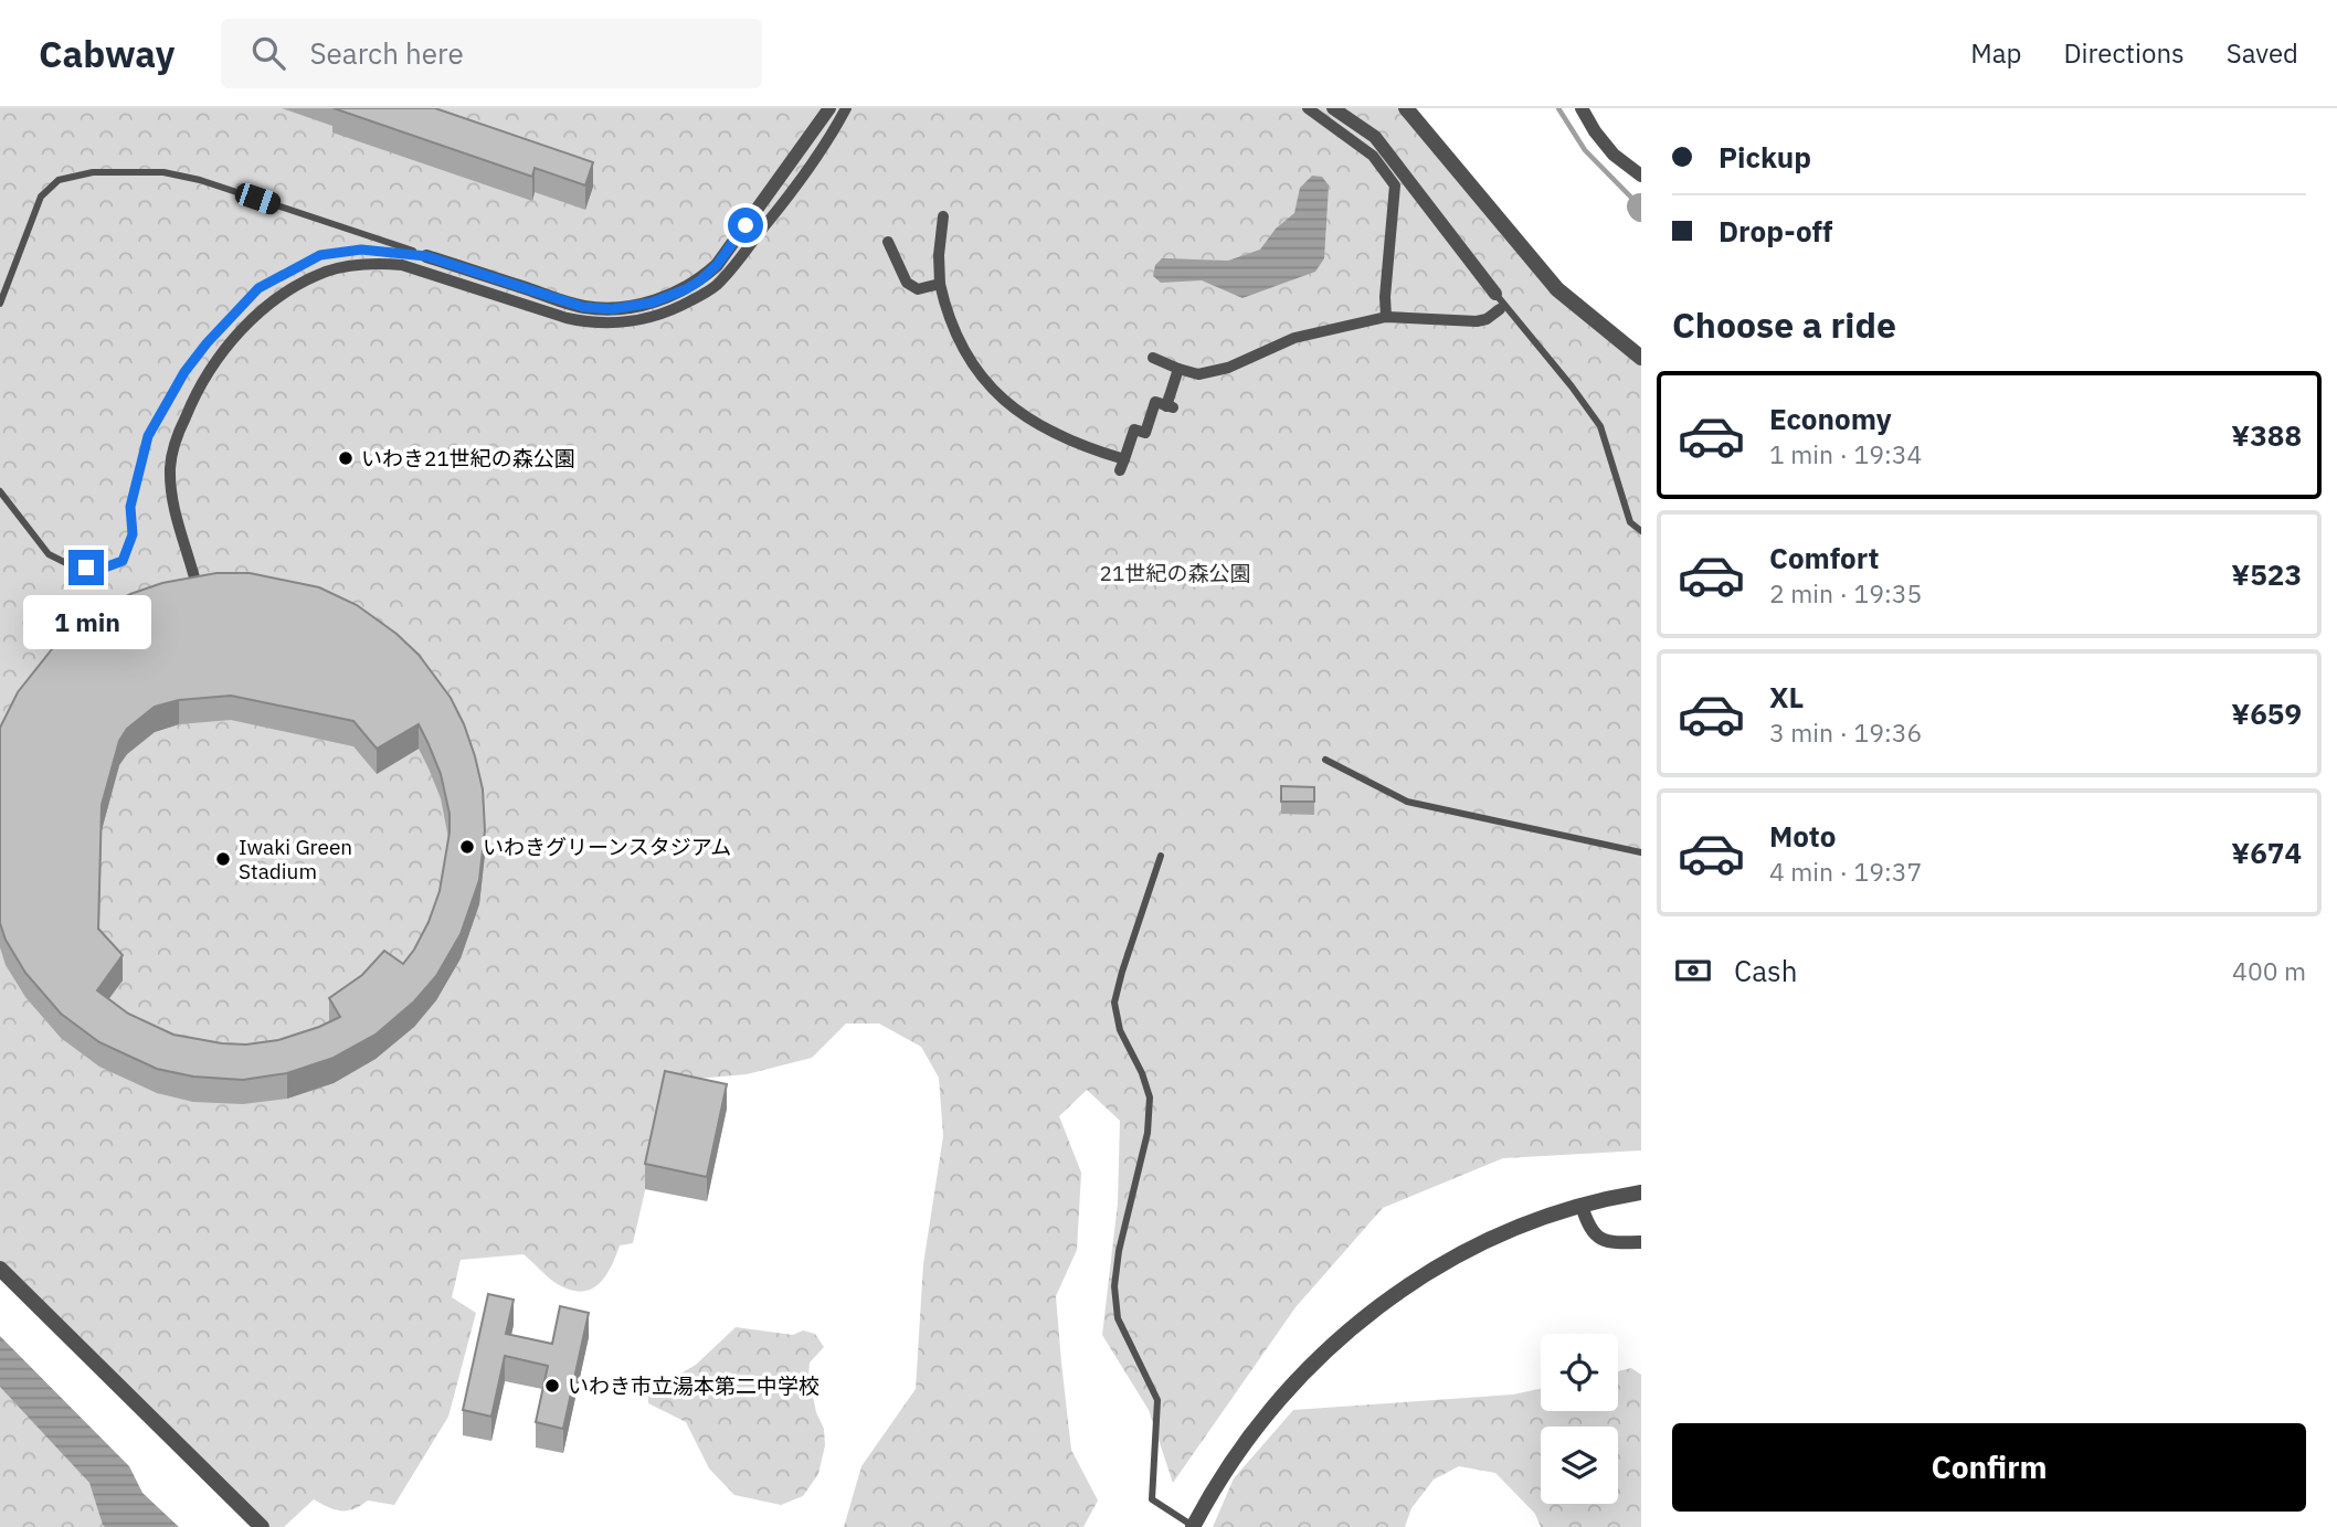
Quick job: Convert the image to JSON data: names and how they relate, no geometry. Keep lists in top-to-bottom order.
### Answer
{
  "parks": ["21世紀の森公園"],
  "places": [
    "いわき21世紀の森公園",
    "いわきグリーンスタジアム",
    "Iwaki Green Stadium",
    "いわき市立湯本第二中学校"
  ],
  "page": {
    "header": "Cabway",
    "search": "Search here",
    "nav": ["Map", "Directions", "Saved"],
    "banner": ["Pickup", "Drop-off"],
    "heading": "Choose a ride",
    "list": [
      {
        "name": "Economy",
        "note": "1 min · 19:34",
        "value": "¥388"
      },
      {
        "name": "Comfort",
        "note": "2 min · 19:35",
        "value": "¥523"
      },
      {
        "name": "XL",
        "note": "3 min · 19:36",
        "value": "¥659"
      },
      {
        "name": "Moto",
        "note": "4 min · 19:37",
        "value": "¥674"
      }
    ],
    "bubble": "1 min",
    "pay": ["Cash", "400 m"],
    "buttons": "Confirm"
  }
}
